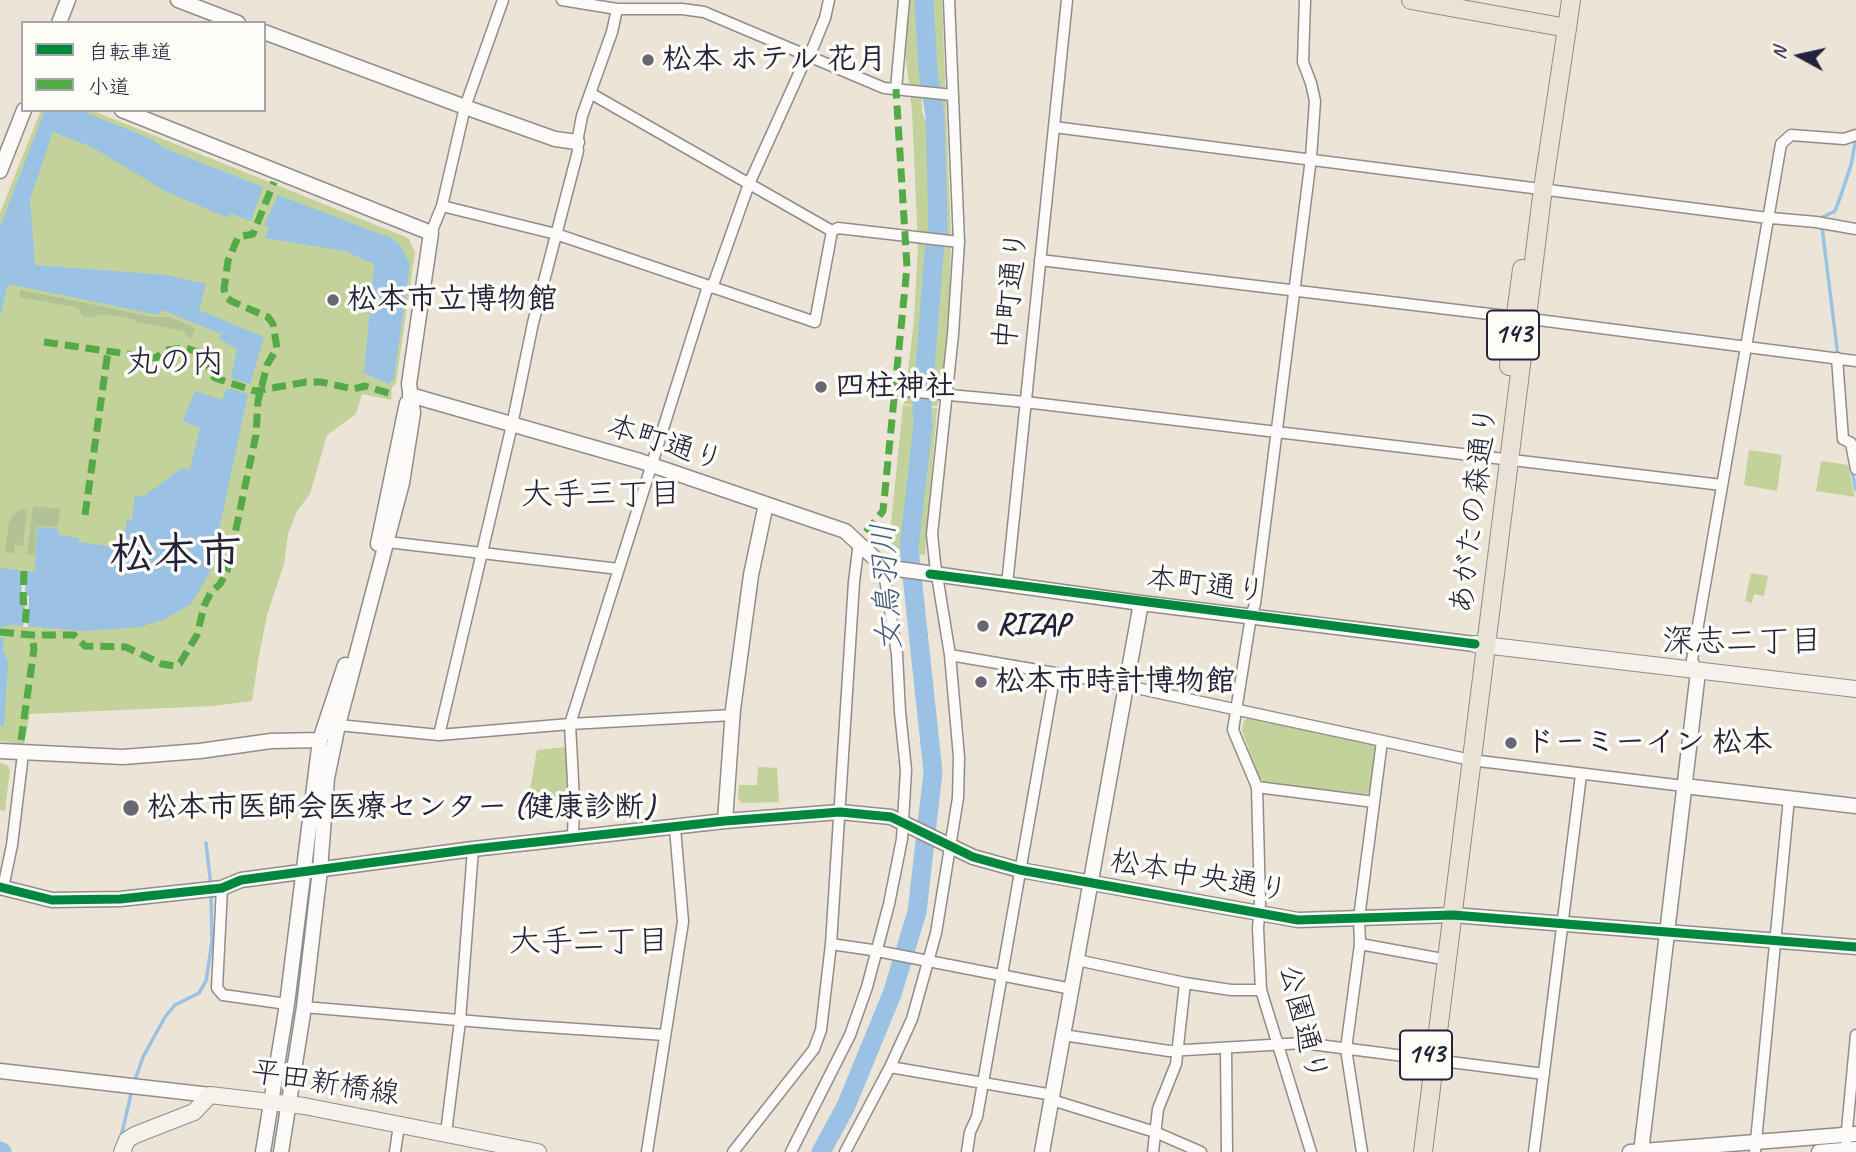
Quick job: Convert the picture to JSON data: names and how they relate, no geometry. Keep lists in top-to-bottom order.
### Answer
{
  "streets": {
    "main road": ["143", "あがたの森通り", "平田新橋線"],
    "street": [
      "中町通り",
      "本町通り",
      "松本中央通り",
      "公園通り"
    ]
  },
  "crossings": [
    ["中町通り", "本町通り"],
    ["本町通り", "あがたの森通り"],
    ["本町通り", "公園通り"],
    ["あがたの森通り", "松本中央通り"],
    ["松本中央通り", "公園通り"]
  ],
  "districts": [
    "丸の内",
    "大手三丁目",
    "松本市",
    "深志二丁目",
    "大手二丁目"
  ],
  "water": ["女鳥羽川"],
  "places": [
    "松本 ホテル 花月",
    "松本市立博物館",
    "四柱神社",
    "RIZAP",
    "松本市時計博物館",
    "ドーミーイン 松本",
    "松本市医師会医療センター (健康診断)"
  ],
  "legend": ["自転車道", "小道"],
  "north": "left"
}
